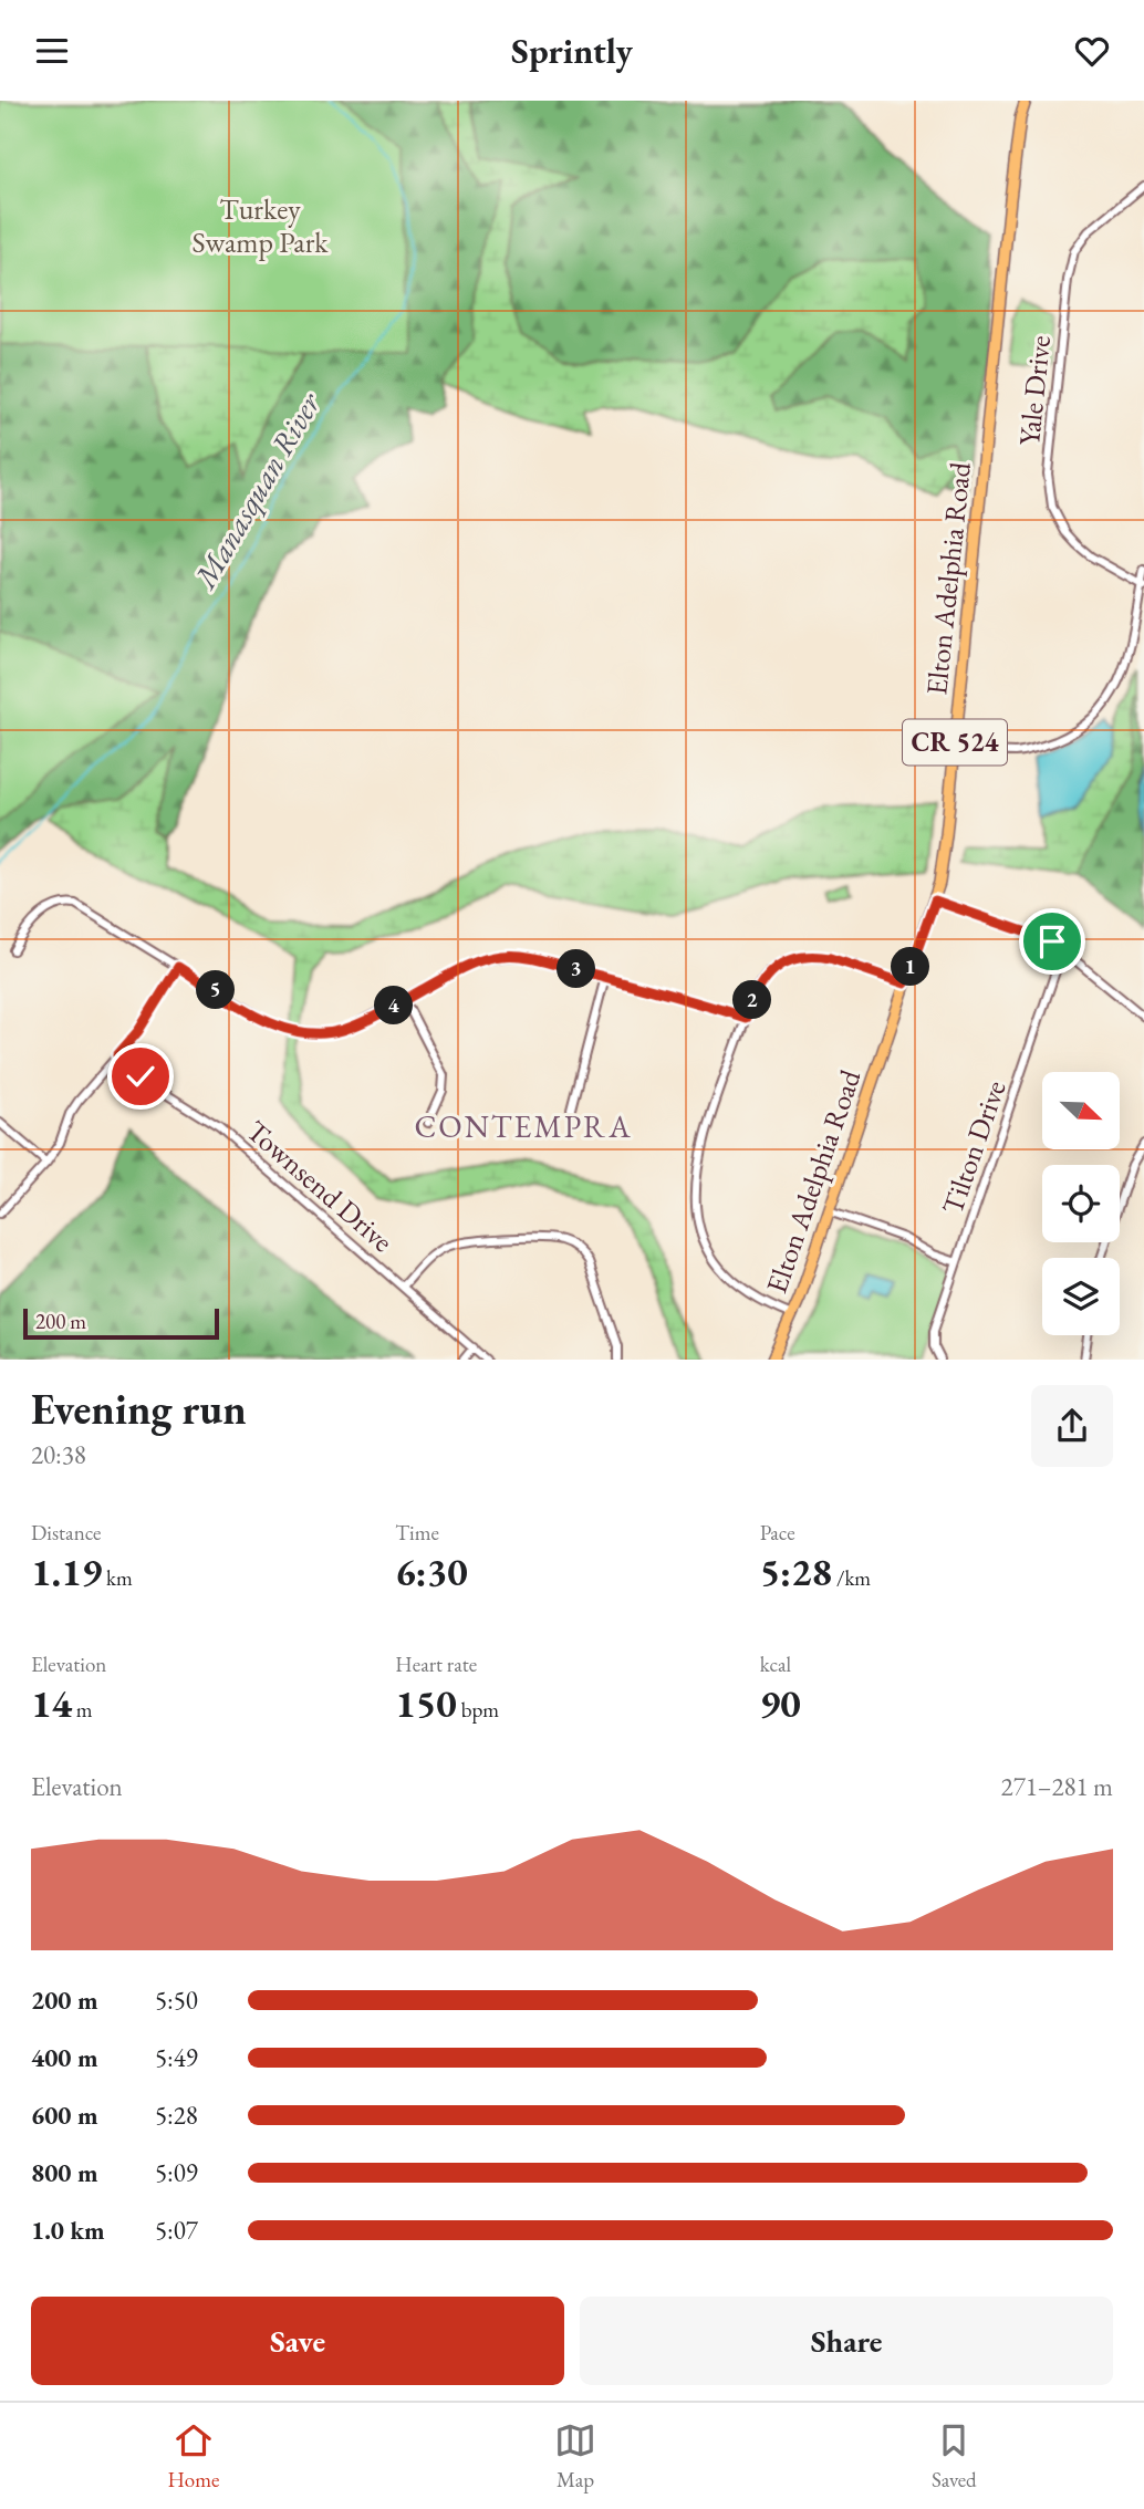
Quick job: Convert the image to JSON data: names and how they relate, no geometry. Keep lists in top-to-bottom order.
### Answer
{
  "streets": {
    "main road": ["Elton Adelphia Road", "CR 524"],
    "street": ["Yale Drive", "Tilton Drive", "Townsend Drive"]
  },
  "districts": ["CONTEMPRA"],
  "water": ["Manasquan River"],
  "parks": ["Turkey Swamp Park"],
  "scale_bar": "200 m",
  "north": "bottom right",
  "page": {
    "header": "Sprintly",
    "pins": [
      "1",
      "3",
      "5",
      "2",
      "4"
    ],
    "scale": "200 m",
    "heading": ["Evening run", "20:38"],
    "stats": [
      ["Distance", "1.19 km"],
      ["Time", "6:30"],
      ["Pace", "5:28 /km"],
      ["Elevation", "14 m"],
      ["Heart rate", "150 bpm"],
      ["kcal", "90"]
    ],
    "chart": ["Elevation", "271–281 m"],
    "list": [
      {
        "name": "200 m",
        "note": "5:50"
      },
      {
        "name": "400 m",
        "note": "5:49"
      },
      {
        "name": "600 m",
        "note": "5:28"
      },
      {
        "name": "800 m",
        "note": "5:09"
      },
      {
        "name": "1.0 km",
        "note": "5:07"
      }
    ],
    "buttons": ["Save", "Share"],
    "tabs": ["Home", "Map", "Saved"]
  }
}
